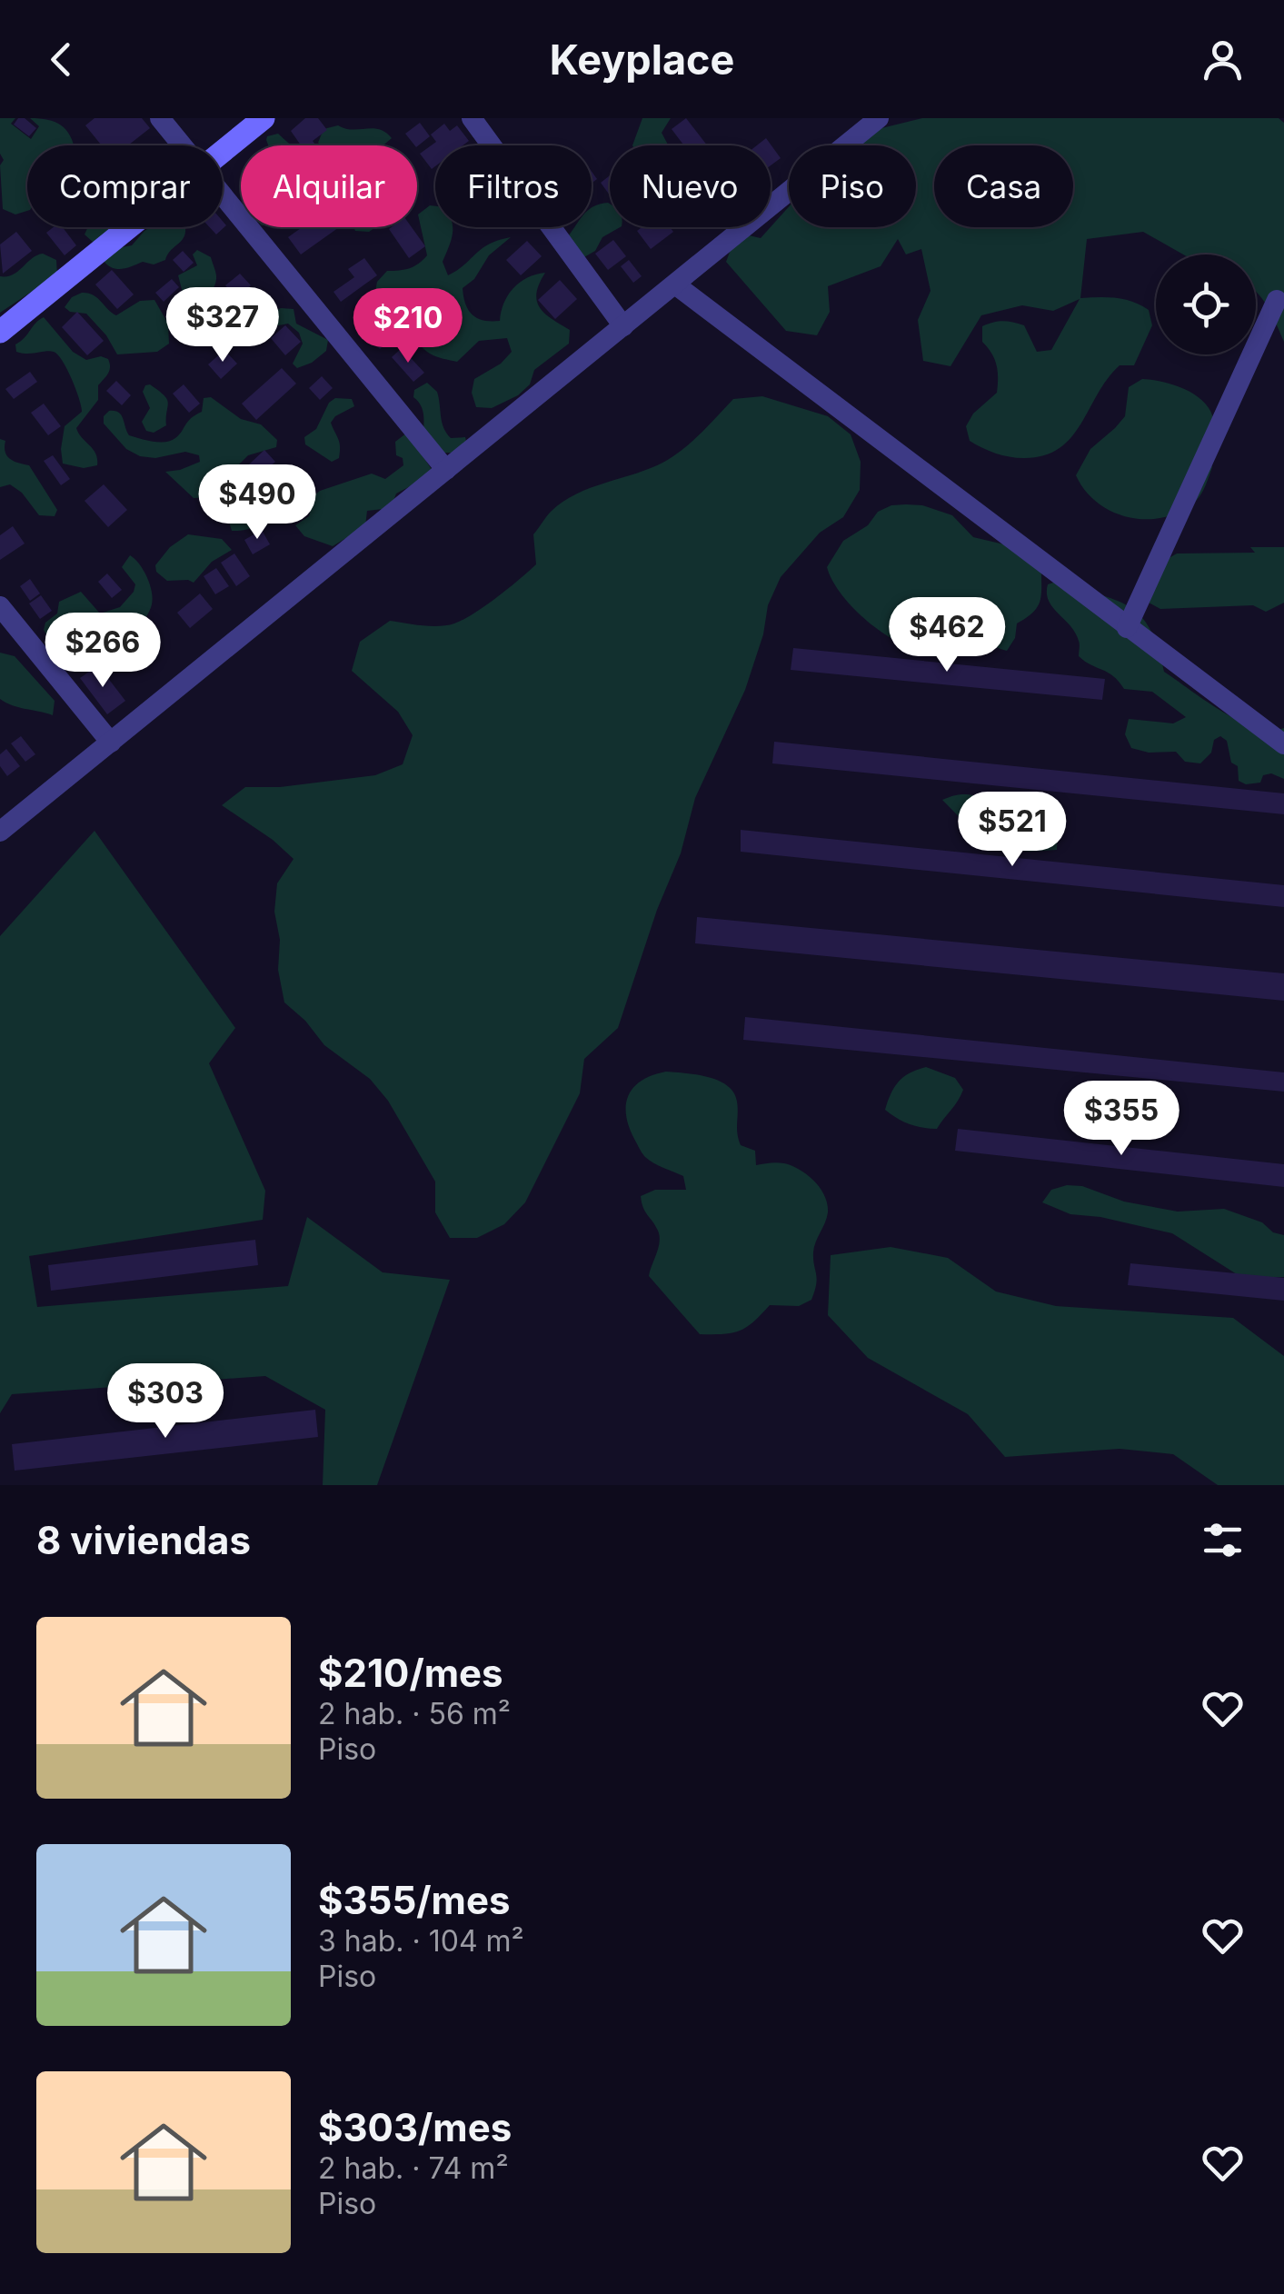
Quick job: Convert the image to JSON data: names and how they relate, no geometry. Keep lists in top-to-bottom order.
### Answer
{
  "page": {
    "header": "Keyplace",
    "chip": [
      "Comprar",
      "Alquilar",
      "Filtros",
      "Nuevo",
      "Piso",
      "Casa"
    ],
    "price": [
      "$327",
      "$210",
      "$490",
      "$462",
      "$266",
      "$521",
      "$355",
      "$303"
    ],
    "heading": "8 viviendas",
    "list": [
      {
        "name": "$210/mes",
        "note": "2 hab. · 56 m² · Piso"
      },
      {
        "name": "$355/mes",
        "note": "3 hab. · 104 m² · Piso"
      },
      {
        "name": "$303/mes",
        "note": "2 hab. · 74 m² · Piso"
      }
    ]
  }
}
